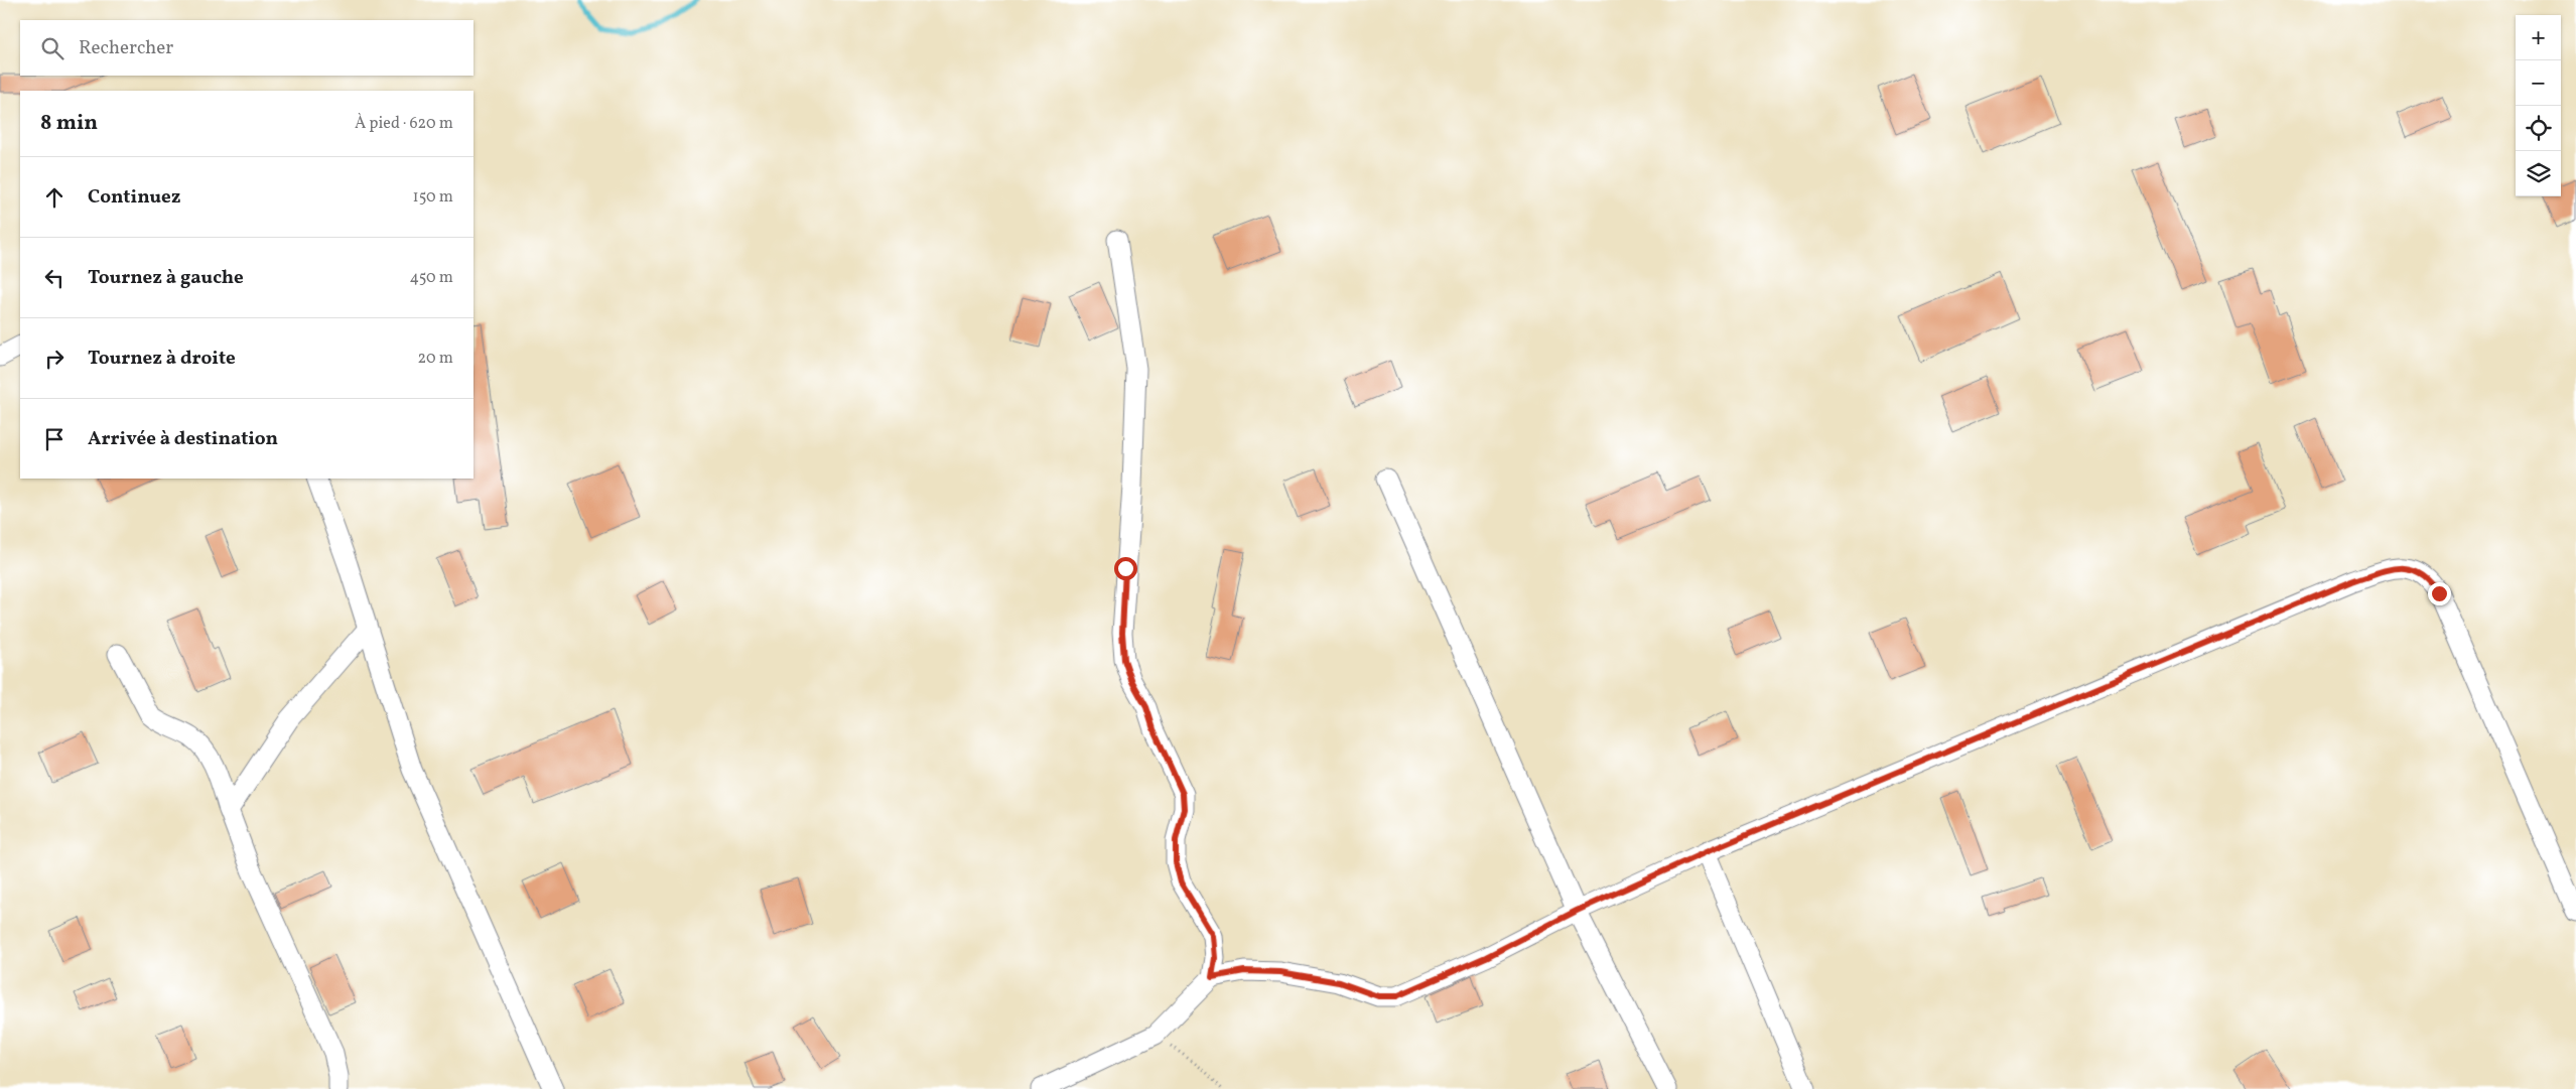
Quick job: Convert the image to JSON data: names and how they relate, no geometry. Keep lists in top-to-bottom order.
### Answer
{
  "page": {
    "map_buttons": ["+", "−"],
    "search": "Rechercher",
    "heading": ["8 min", "À pied · 620 m"],
    "list": [
      ["Continuez", "150 m"],
      ["Tournez à gauche", "450 m"],
      ["Tournez à droite", "20 m"],
      "Arrivée à destination"
    ]
  }
}
